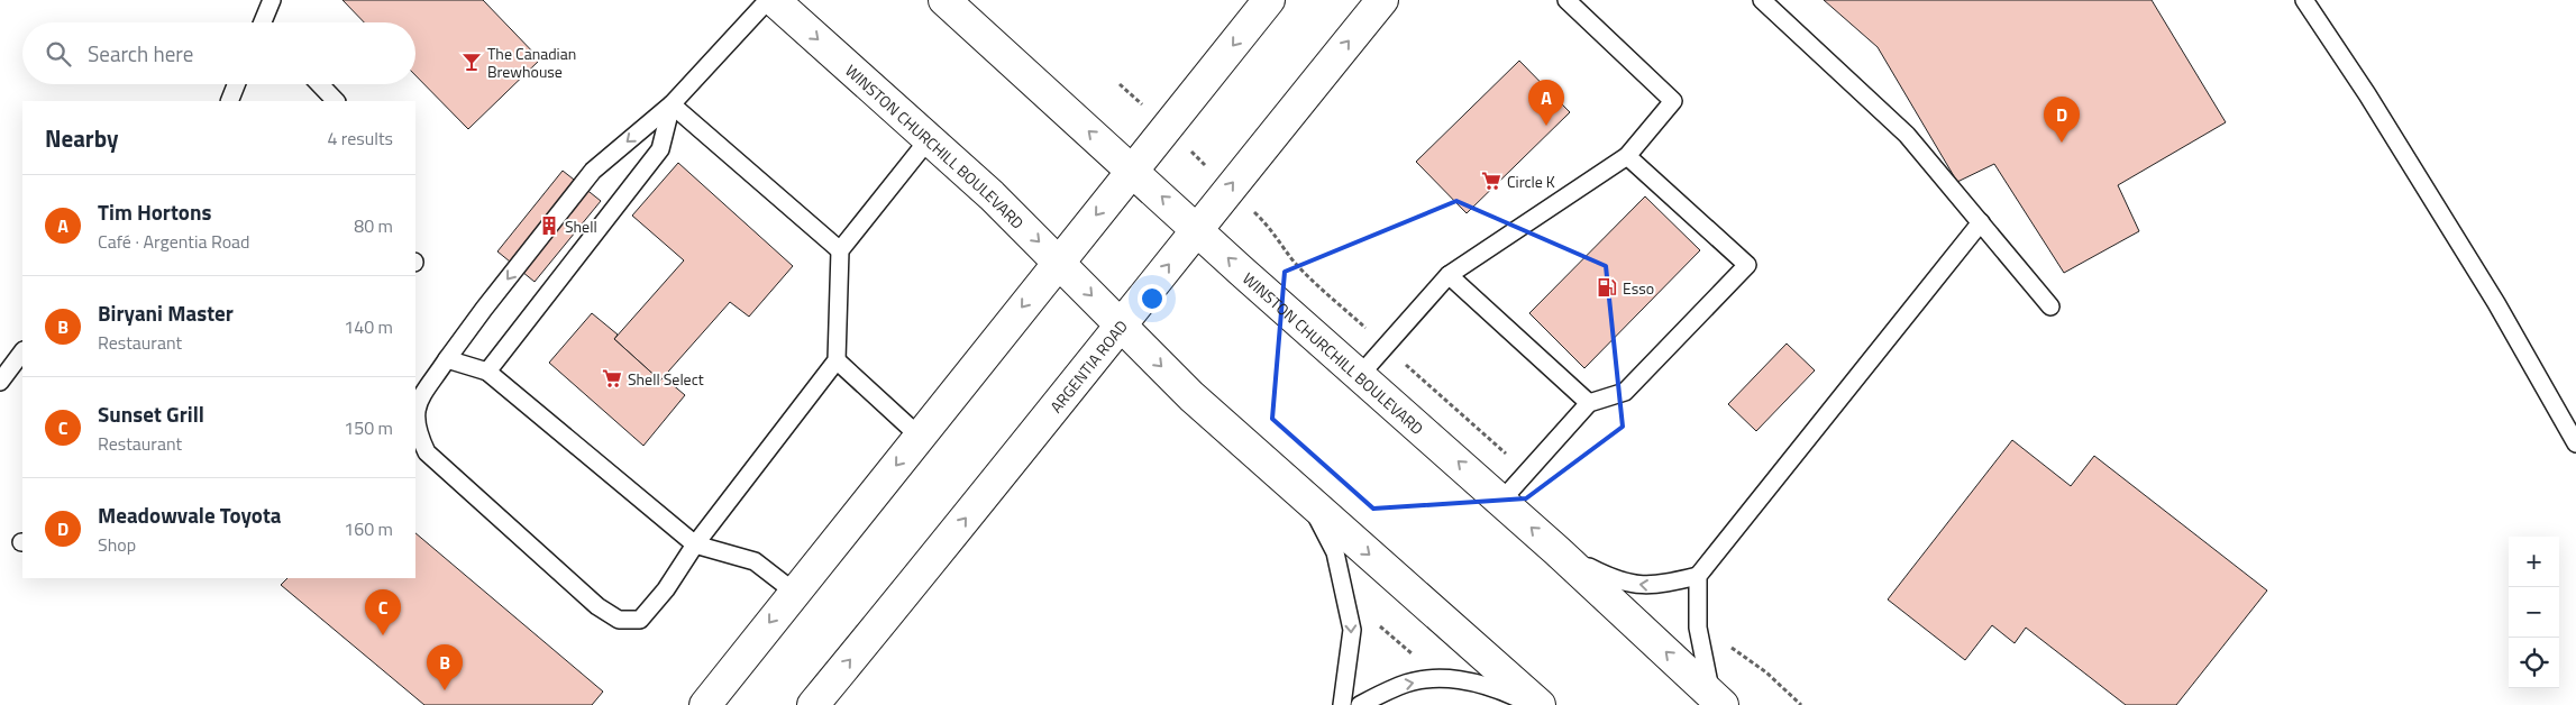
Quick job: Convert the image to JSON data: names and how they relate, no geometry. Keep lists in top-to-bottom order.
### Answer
{
  "streets": {
    "main road": ["WINSTON CHURCHILL BOULEVARD", "ARGENTIA ROAD"]
  },
  "crossings": [
    ["WINSTON CHURCHILL BOULEVARD", "ARGENTIA ROAD"]
  ],
  "places": {
    "bar": ["The Canadian Brewhouse"],
    "supermarket": ["Circle K", "Shell Select"],
    "building": ["Shell"],
    "fuel station": ["Esso"]
  },
  "page": {
    "search": "Search here",
    "pins": [
      "A",
      "D",
      "C",
      "B"
    ],
    "heading": ["Nearby", "4 results"],
    "list": [
      {
        "mark": "A",
        "name": "Tim Hortons",
        "note": "Café · Argentia Road",
        "value": "80 m"
      },
      {
        "mark": "B",
        "name": "Biryani Master",
        "note": "Restaurant",
        "value": "140 m"
      },
      {
        "mark": "C",
        "name": "Sunset Grill",
        "note": "Restaurant",
        "value": "150 m"
      },
      {
        "mark": "D",
        "name": "Meadowvale Toyota",
        "note": "Shop",
        "value": "160 m"
      }
    ],
    "map_buttons": ["+", "−"]
  }
}
